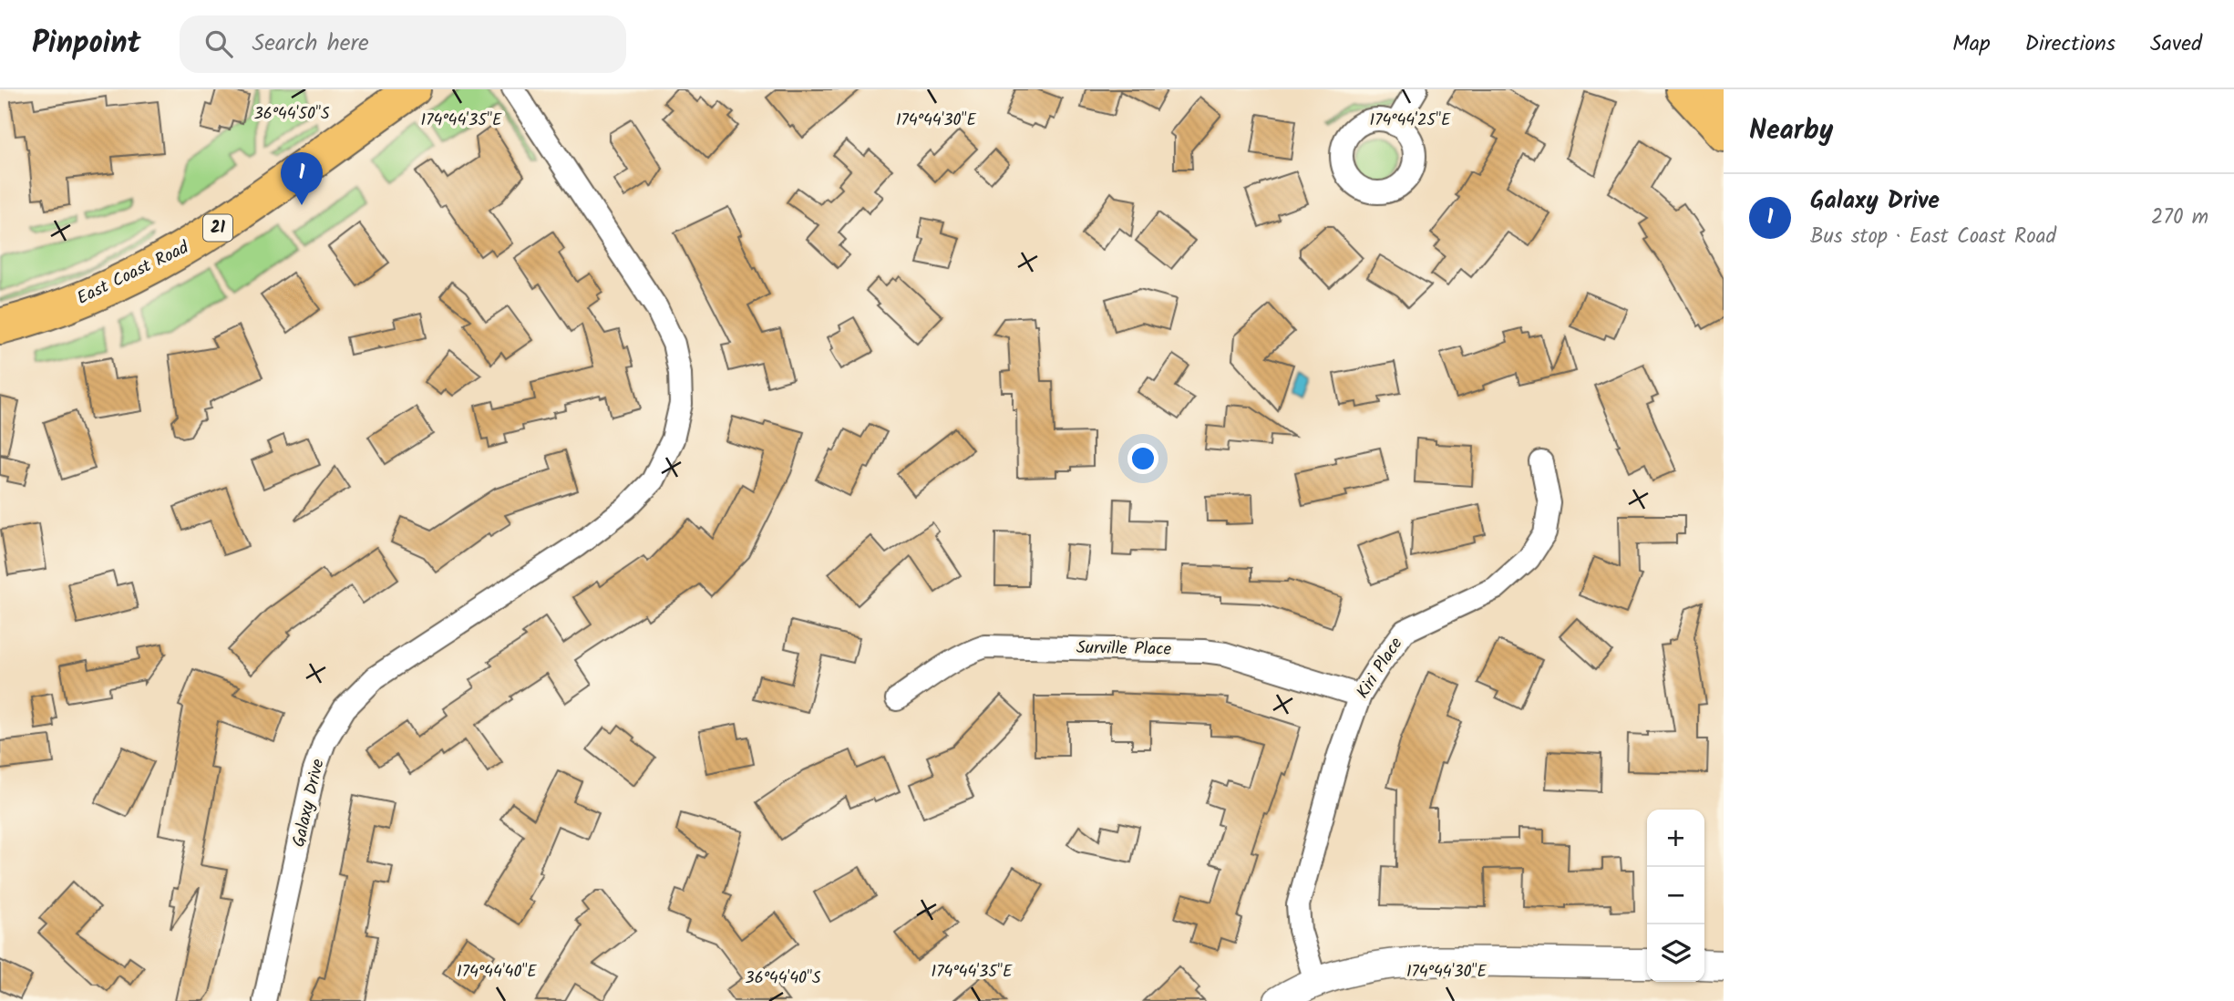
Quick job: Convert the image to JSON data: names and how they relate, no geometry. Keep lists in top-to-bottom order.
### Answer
{
  "streets": {
    "main road": ["21", "East Coast Road"],
    "street": ["Surville Place", "Kiri Place", "Galaxy Drive"]
  },
  "crossings": [
    ["Surville Place", "Kiri Place"]
  ],
  "page": {
    "header": "Pinpoint",
    "search": "Search here",
    "nav": ["Map", "Directions", "Saved"],
    "heading": "Nearby",
    "pins": "1",
    "list": [
      {
        "mark": "1",
        "name": "Galaxy Drive",
        "note": "Bus stop · East Coast Road",
        "value": "270 m"
      }
    ],
    "map_buttons": ["+", "−"]
  },
  "coordinates": [
    "36°44'50\"S",
    "174°44'35\"E",
    "174°44'30\"E",
    "174°44'25\"E",
    "174°44'40\"E",
    "36°44'40\"S"
  ]
}
